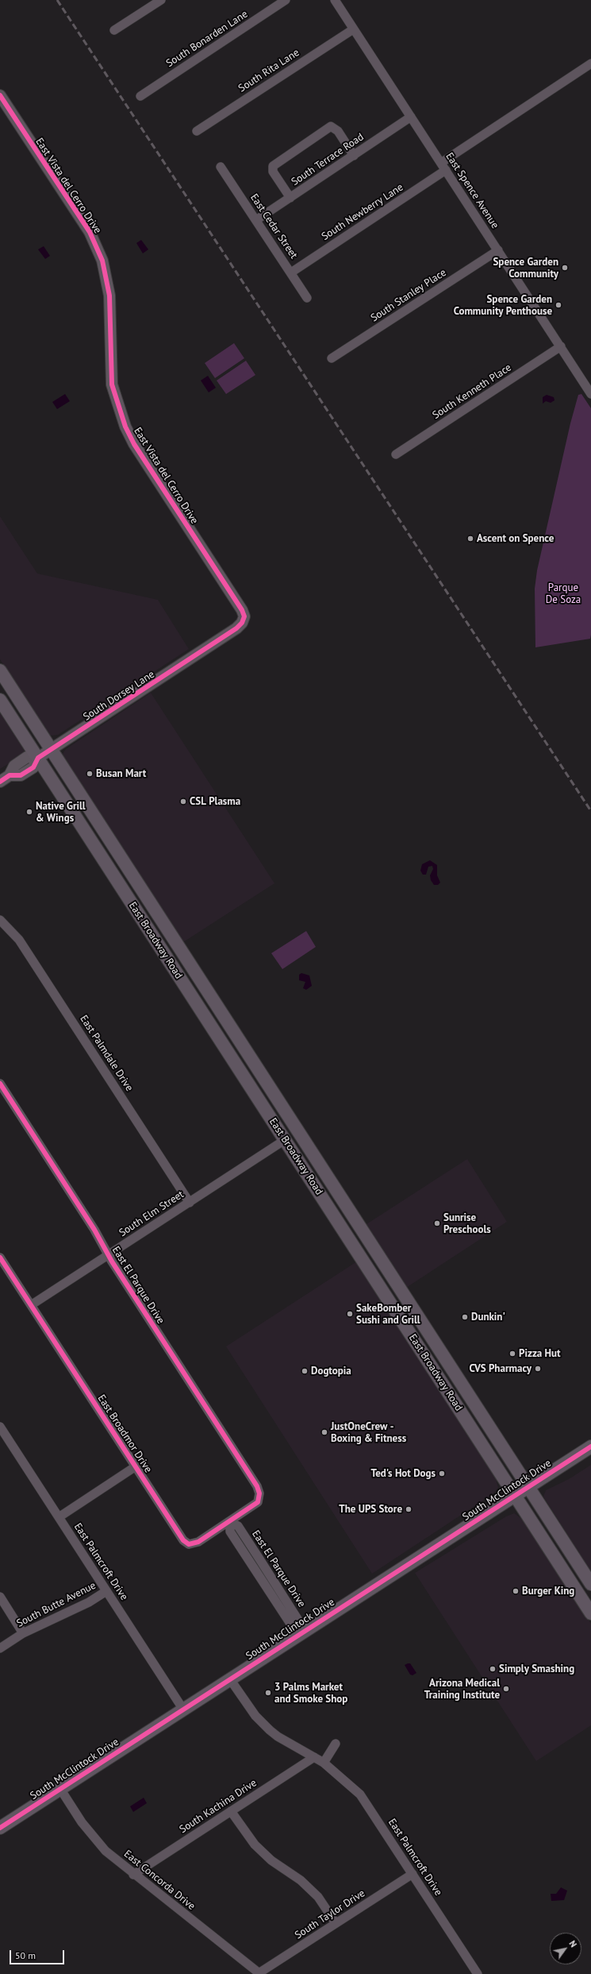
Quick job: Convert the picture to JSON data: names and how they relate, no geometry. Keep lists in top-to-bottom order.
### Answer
{
  "streets": {
    "main road": ["East Broadway Road", "South McClintock Drive"],
    "street": [
      "South Bonarden Lane",
      "South Rita Lane",
      "South Terrace Road",
      "East Vista del Cerro Drive",
      "East Spence Avenue",
      "South Newberry Lane",
      "East Cedar Street",
      "South Stanley Place",
      "South Kenneth Place",
      "South Dorsey Lane",
      "East Palmdale Drive",
      "South Elm Street",
      "East El Parque Drive",
      "East Broadmor Drive",
      "East Palmcroft Drive",
      "South Butte Avenue",
      "South Kachina Drive",
      "East Concorda Drive",
      "South Taylor Drive"
    ]
  },
  "crossings": [
    ["South Rita Lane", "East Spence Avenue"],
    ["South Terrace Road", "East Spence Avenue"],
    ["South Terrace Road", "East Cedar Street"],
    ["East Vista del Cerro Drive", "South Dorsey Lane"],
    ["East Spence Avenue", "South Newberry Lane"],
    ["East Spence Avenue", "South Stanley Place"],
    ["East Spence Avenue", "South Kenneth Place"],
    ["South Newberry Lane", "East Cedar Street"],
    ["South Dorsey Lane", "East Broadway Road"],
    ["East Broadway Road", "South Elm Street"],
    ["East Broadway Road", "South McClintock Drive"],
    ["East Palmdale Drive", "South Elm Street"],
    ["South Elm Street", "East El Parque Drive"],
    ["South Elm Street", "East Broadmor Drive"],
    ["East El Parque Drive", "East Broadmor Drive"],
    ["East El Parque Drive", "South McClintock Drive"],
    ["South McClintock Drive", "East Palmcroft Drive"],
    ["South McClintock Drive", "East Concorda Drive"],
    ["East Palmcroft Drive", "South Butte Avenue"],
    ["East Palmcroft Drive", "South Kachina Drive"],
    ["East Palmcroft Drive", "South Taylor Drive"],
    ["South Kachina Drive", "East Concorda Drive"],
    ["East Concorda Drive", "South Taylor Drive"]
  ],
  "parks": ["Parque De Soza"],
  "places": [
    "Spence Garden Community",
    "Spence Garden Community Penthouse",
    "Ascent on Spence",
    "Busan Mart",
    "CSL Plasma",
    "Native Grill & Wings",
    "Sunrise Preschools",
    "SakeBomber Sushi and Grill",
    "Dunkin'",
    "Pizza Hut",
    "CVS Pharmacy",
    "Dogtopia",
    "JustOneCrew - Boxing & Fitness",
    "Ted's Hot Dogs",
    "The UPS Store",
    "Burger King",
    "Simply Smashing",
    "Arizona Medical Training Institute",
    "3 Palms Market and Smoke Shop"
  ],
  "scale_bar": "50 m",
  "north": "top right"
}
